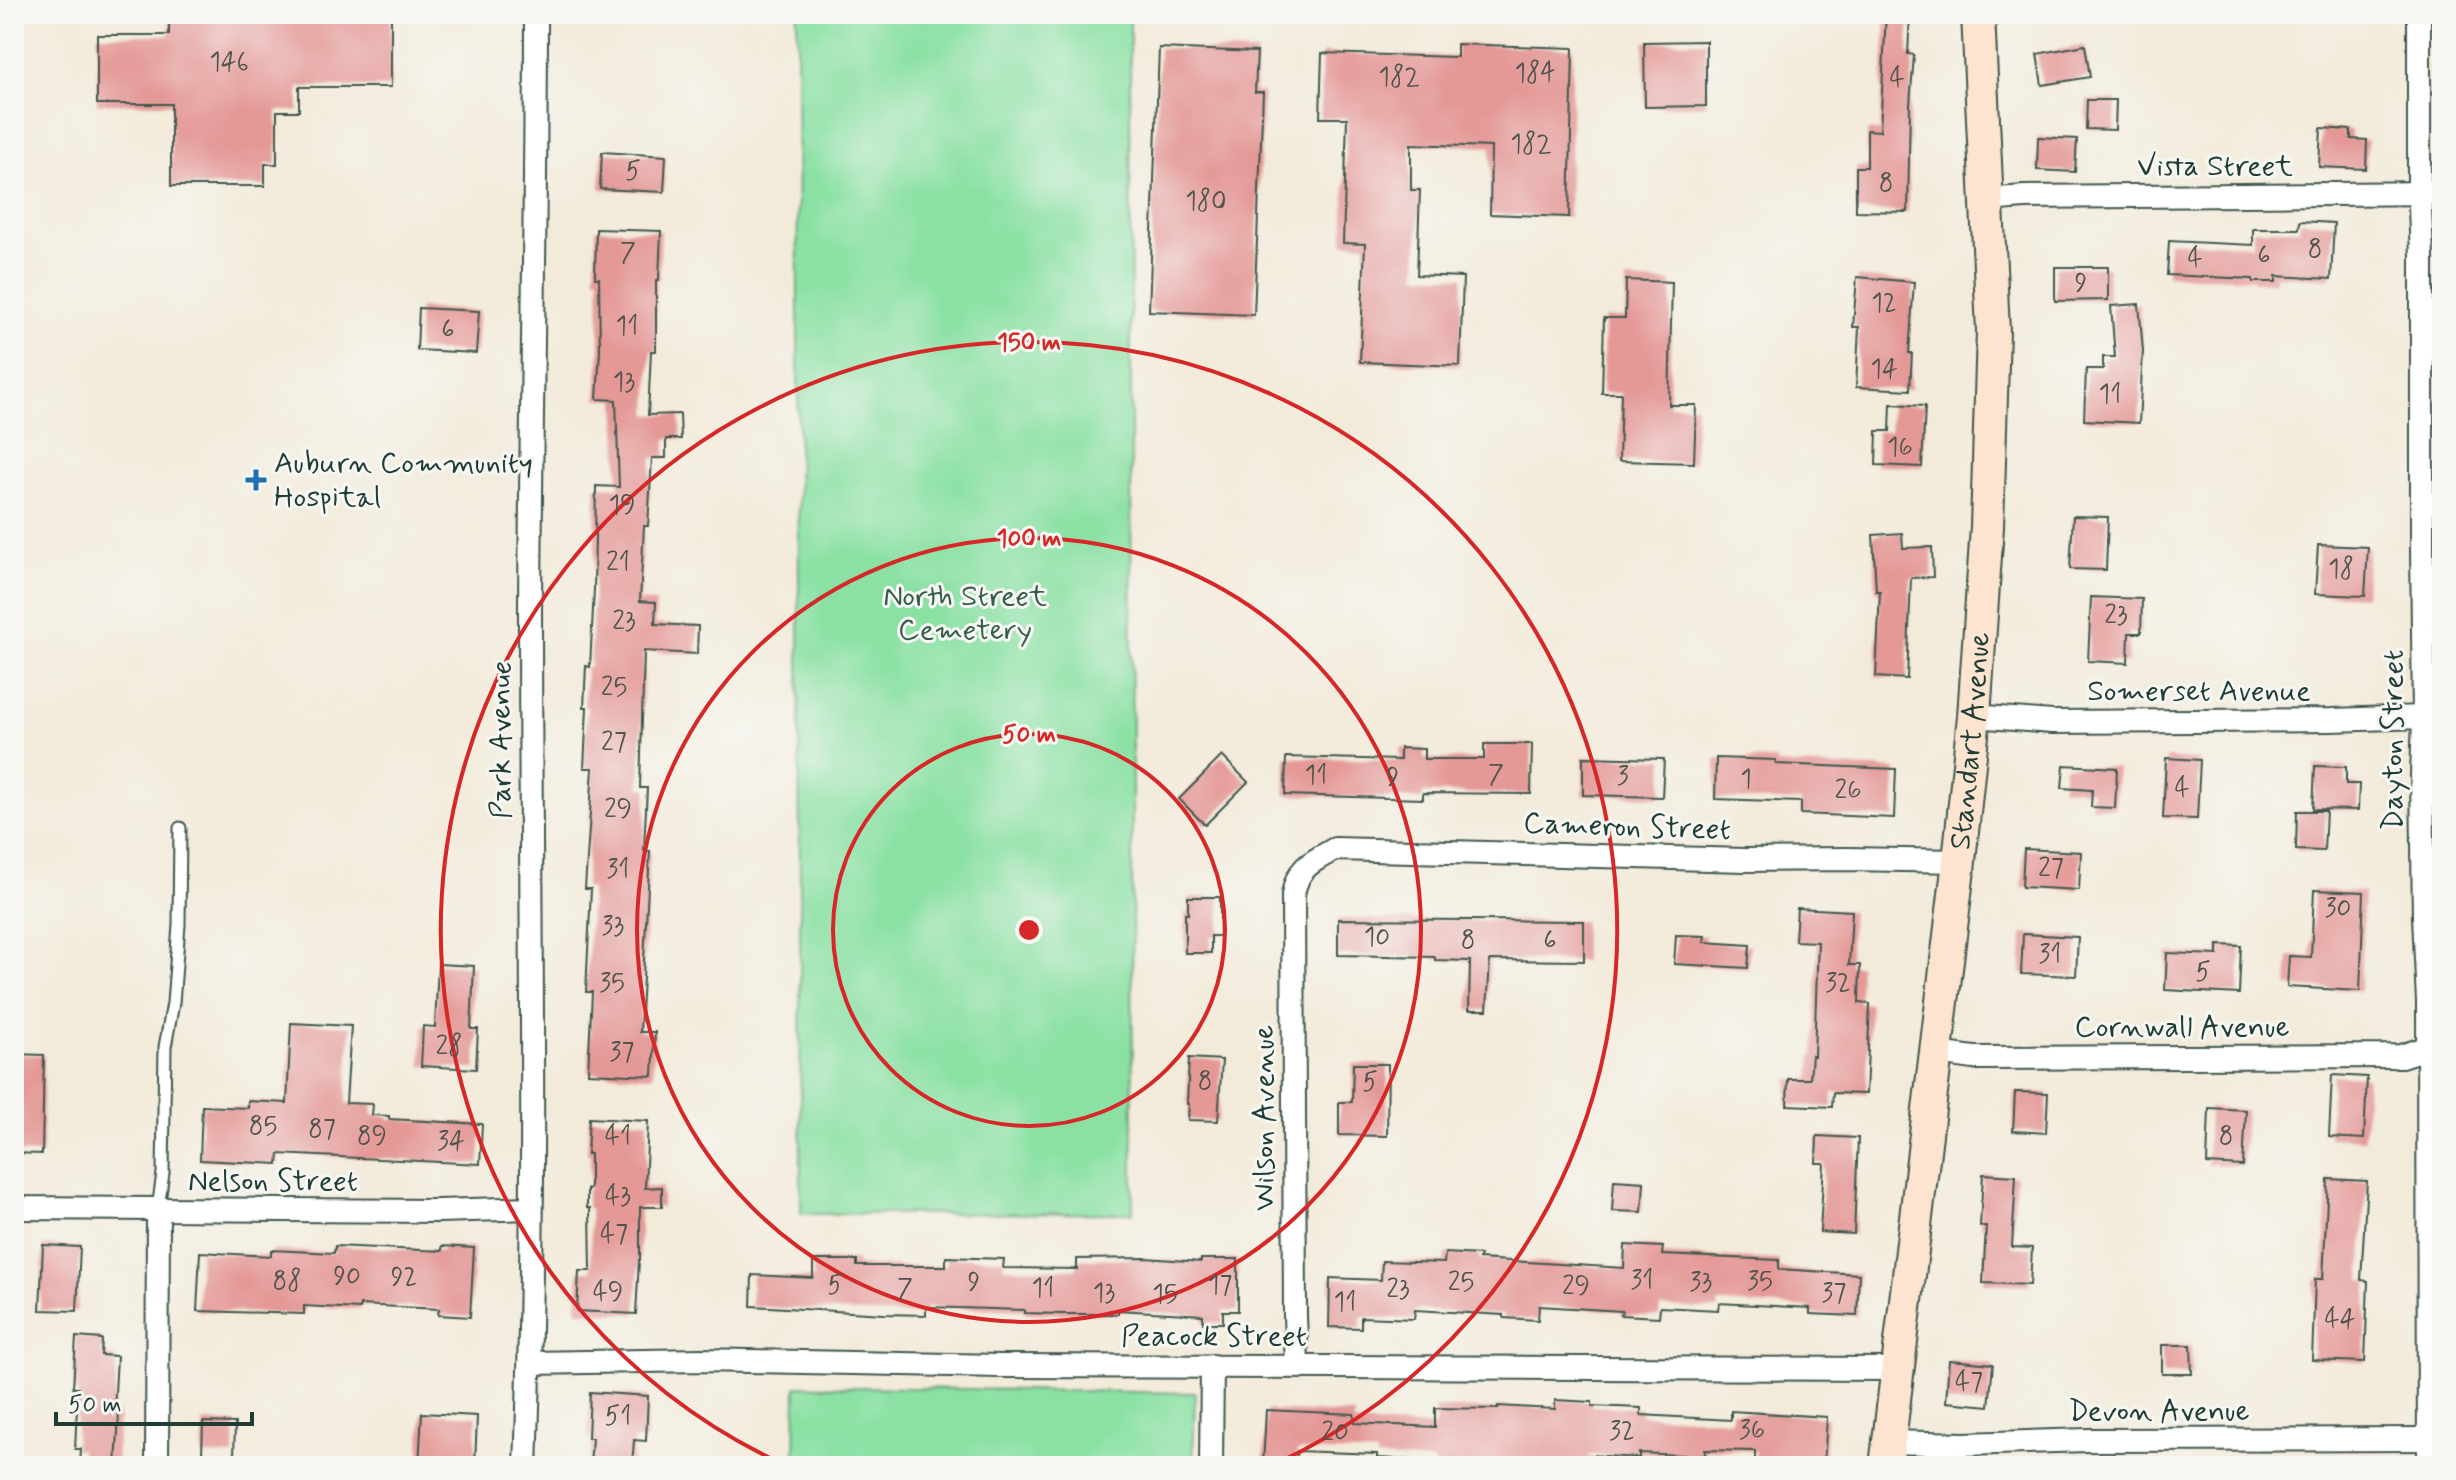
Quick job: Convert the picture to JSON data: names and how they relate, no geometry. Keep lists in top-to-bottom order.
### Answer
{
  "streets": {
    "street": [
      "Vista Street",
      "Somerset Avenue",
      "Park Avenue",
      "Dayton Street",
      "Standart Avenue",
      "Cameron Street",
      "Cornwall Avenue",
      "Wilson Avenue",
      "Nelson Street",
      "Peacock Street",
      "Devon Avenue"
    ]
  },
  "crossings": [
    ["Vista Street", "Dayton Street"],
    ["Vista Street", "Standart Avenue"],
    ["Somerset Avenue", "Dayton Street"],
    ["Somerset Avenue", "Standart Avenue"],
    ["Park Avenue", "Nelson Street"],
    ["Park Avenue", "Peacock Street"],
    ["Dayton Street", "Cornwall Avenue"],
    ["Dayton Street", "Devon Avenue"],
    ["Standart Avenue", "Cameron Street"],
    ["Standart Avenue", "Cornwall Avenue"],
    ["Standart Avenue", "Peacock Street"],
    ["Standart Avenue", "Devon Avenue"],
    ["Cameron Street", "Wilson Avenue"],
    ["Wilson Avenue", "Peacock Street"]
  ],
  "parks": ["North Street Cemetery"],
  "places": {
    "health": ["Auburn Community Hospital"]
  },
  "house_numbers": [
    "146",
    "184",
    "182",
    "4",
    "182",
    "5",
    "8",
    "180",
    "8",
    "7",
    "6",
    "4",
    "9",
    "12",
    "11",
    "6",
    "14",
    "13",
    "11",
    "16",
    "19",
    "21",
    "18",
    "23",
    "23",
    "25",
    "27",
    "11",
    "7",
    "3",
    "9",
    "1",
    "4",
    "26",
    "29",
    "27",
    "31",
    "30",
    "33",
    "10",
    "8",
    "6",
    "31",
    "5",
    "35",
    "32",
    "28",
    "37",
    "8",
    "5",
    "85",
    "87",
    "89",
    "41",
    "8",
    "34",
    "43",
    "47",
    "90",
    "92",
    "31",
    "88",
    "35",
    "9",
    "25",
    "33",
    "5",
    "17",
    "29",
    "11",
    "7",
    "23",
    "49",
    "13",
    "37",
    "15",
    "11",
    "44",
    "47",
    "51",
    "36",
    "32",
    "20"
  ],
  "scale_bar": "50 m",
  "rings": ["150 m", "100 m", "50 m"]
}
